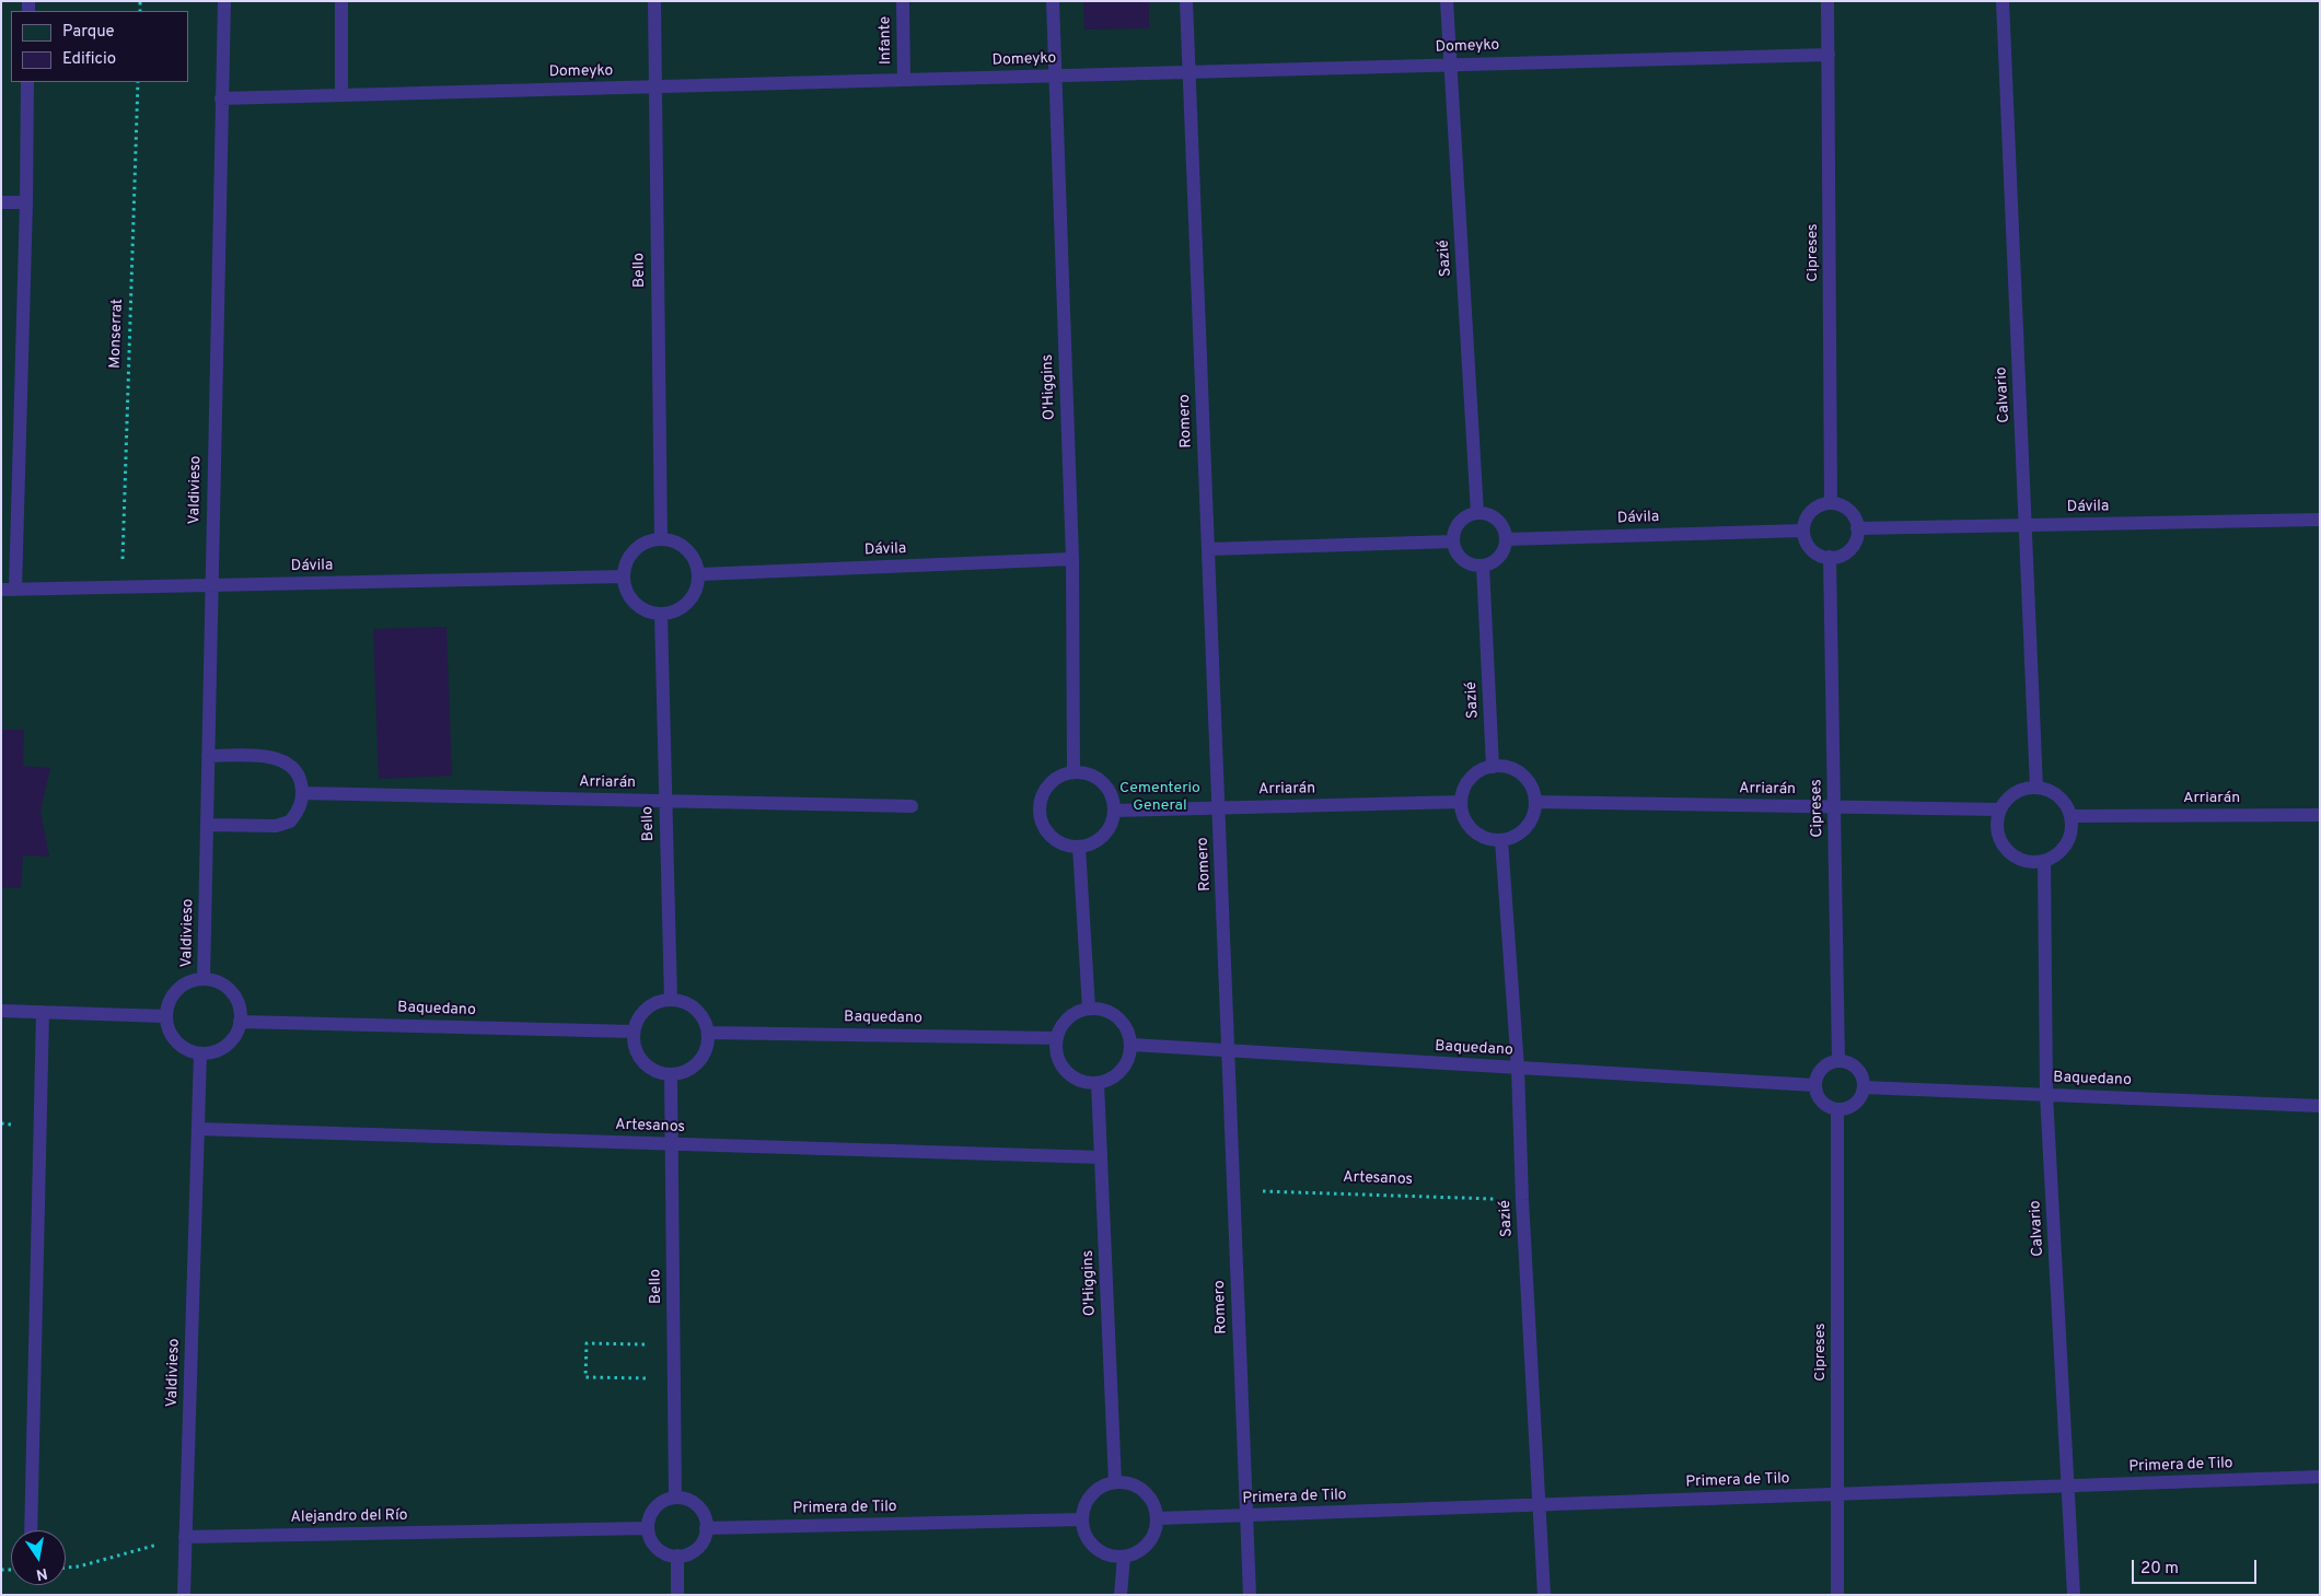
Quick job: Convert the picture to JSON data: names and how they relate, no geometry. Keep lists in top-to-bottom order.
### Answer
{
  "streets": {
    "lane": [
      "Infante",
      "Domeyko",
      "Cipreses",
      "Sazié",
      "Bello",
      "O'Higgins",
      "Calvario",
      "Romero",
      "Valdivieso",
      "Dávila",
      "Arriarán",
      "Baquedano",
      "Artesanos",
      "Primera de Tilo",
      "Alejandro del Río"
    ],
    "path": ["Monserrat"]
  },
  "crossings": [
    ["Infante", "Domeyko"],
    ["Domeyko", "Cipreses"],
    ["Domeyko", "Sazié"],
    ["Domeyko", "Bello"],
    ["Domeyko", "O'Higgins"],
    ["Domeyko", "Romero"],
    ["Domeyko", "Valdivieso"],
    ["Cipreses", "Dávila"],
    ["Cipreses", "Arriarán"],
    ["Cipreses", "Baquedano"],
    ["Cipreses", "Primera de Tilo"],
    ["Sazié", "Dávila"],
    ["Sazié", "Arriarán"],
    ["Sazié", "Baquedano"],
    ["Sazié", "Artesanos"],
    ["Sazié", "Primera de Tilo"],
    ["Bello", "Dávila"],
    ["Bello", "Arriarán"],
    ["Bello", "Baquedano"],
    ["Bello", "Artesanos"],
    ["Bello", "Primera de Tilo"],
    ["Bello", "Alejandro del Río"],
    ["Monserrat", "Dávila"],
    ["O'Higgins", "Dávila"],
    ["O'Higgins", "Arriarán"],
    ["O'Higgins", "Baquedano"],
    ["O'Higgins", "Artesanos"],
    ["O'Higgins", "Primera de Tilo"],
    ["Calvario", "Dávila"],
    ["Calvario", "Arriarán"],
    ["Calvario", "Baquedano"],
    ["Calvario", "Primera de Tilo"],
    ["Romero", "Arriarán"],
    ["Romero", "Baquedano"],
    ["Romero", "Artesanos"],
    ["Romero", "Primera de Tilo"],
    ["Valdivieso", "Dávila"],
    ["Valdivieso", "Baquedano"],
    ["Valdivieso", "Artesanos"],
    ["Valdivieso", "Alejandro del Río"],
    ["Primera de Tilo", "Alejandro del Río"]
  ],
  "parks": ["Cementerio General"],
  "legend": ["Parque", "Edificio"],
  "scale_bar": "20 m",
  "north": "bottom"
}
